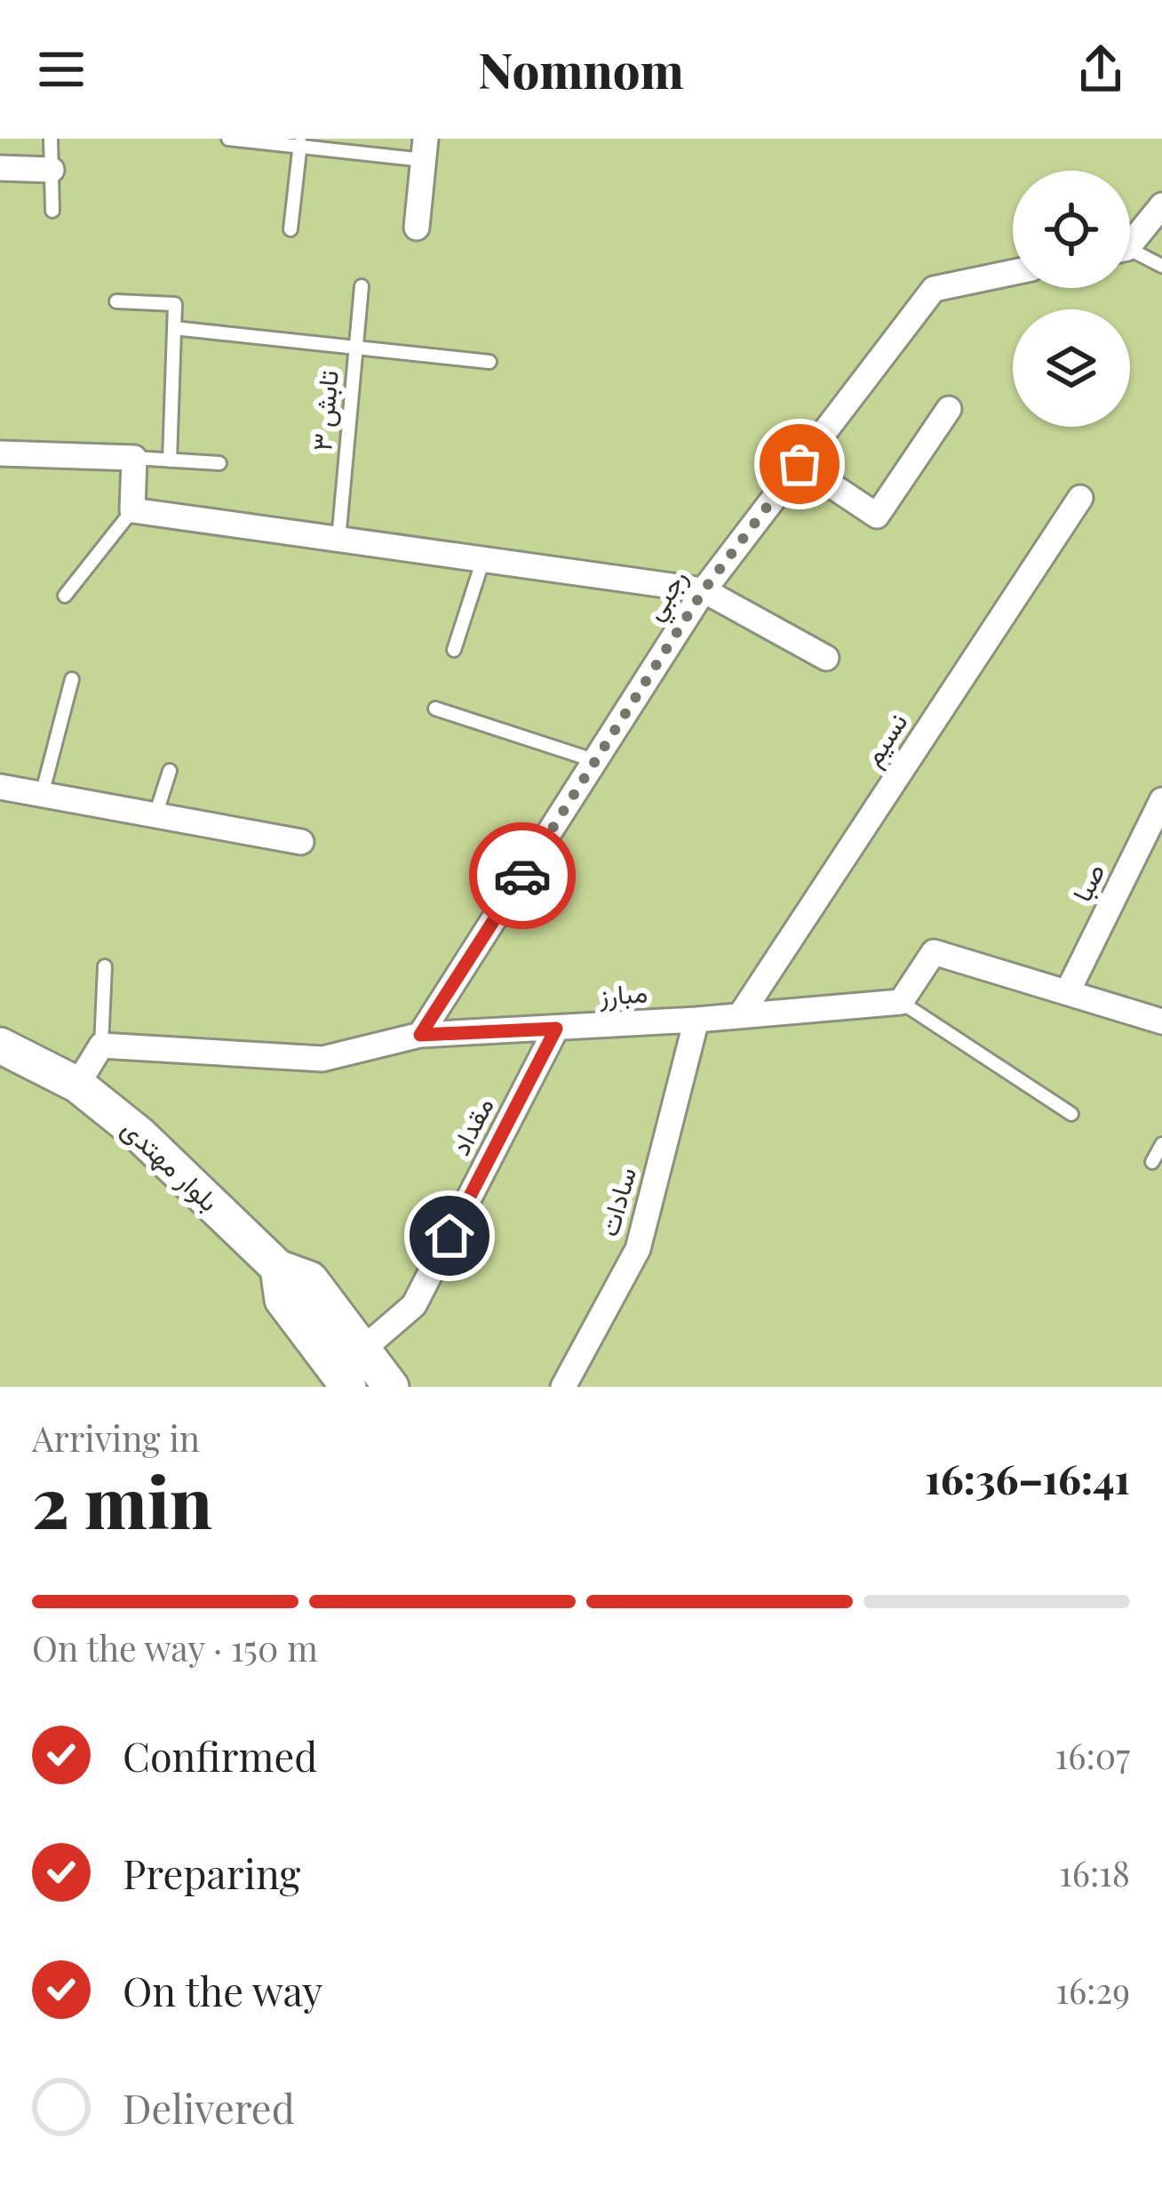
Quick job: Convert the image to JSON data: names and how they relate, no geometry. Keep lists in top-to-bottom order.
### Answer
{
  "streets": {
    "main road": ["بلوار مهتدی"],
    "street": [
      "رجبي",
      "نسيم",
      "صبا",
      "مبارز",
      "مقداد",
      "سادات"
    ],
    "lane": ["تابش ۳"]
  },
  "crossings": [
    ["رجبي", "مبارز"],
    ["نسيم", "مبارز"],
    ["مبارز", "مقداد"],
    ["مبارز", "سادات"],
    ["مقداد", "بلوار مهتدی"]
  ],
  "page": {
    "header": "Nomnom",
    "heading": ["2 min", "Arriving in", "16:36–16:41"],
    "bar": "On the way · 150 m",
    "list": [
      ["Confirmed", "16:07"],
      ["Preparing", "16:18"],
      ["On the way", "16:29"],
      "Delivered"
    ]
  }
}
